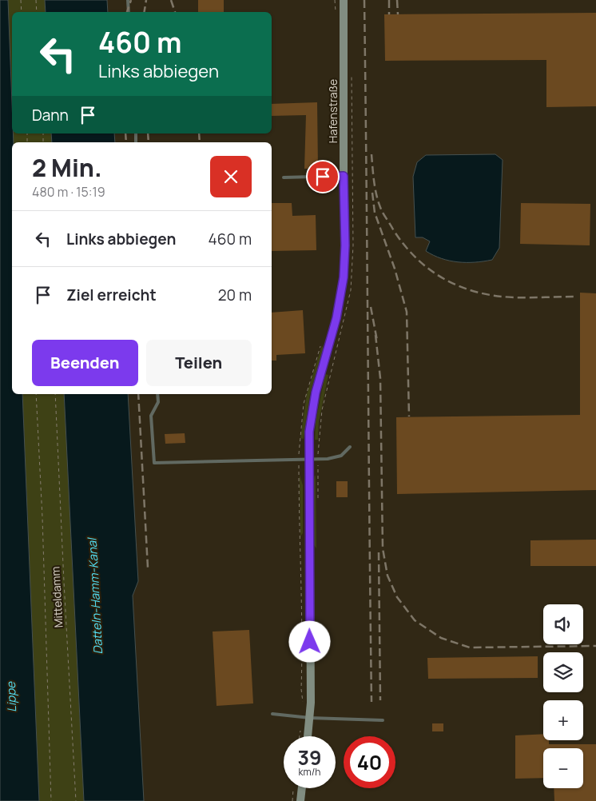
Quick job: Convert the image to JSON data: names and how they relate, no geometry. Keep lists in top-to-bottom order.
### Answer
{
  "streets": {
    "street": ["Hafenstraße"],
    "path": ["Mitteldamm"]
  },
  "water": ["Datteln-Hamm-Kanal", "Lippe"],
  "page": {
    "turn": ["460 m", "Links abbiegen"],
    "then": "Dann",
    "heading": ["2 Min.", "480 m · 15:19"],
    "list": [
      {
        "name": "Links abbiegen",
        "value": "460 m"
      },
      {
        "name": "Ziel erreicht",
        "value": "20 m"
      }
    ],
    "buttons": ["Beenden", "Teilen"],
    "map_buttons": ["+", "−"],
    "speed": "39 km/h",
    "limit": "40"
  }
}
